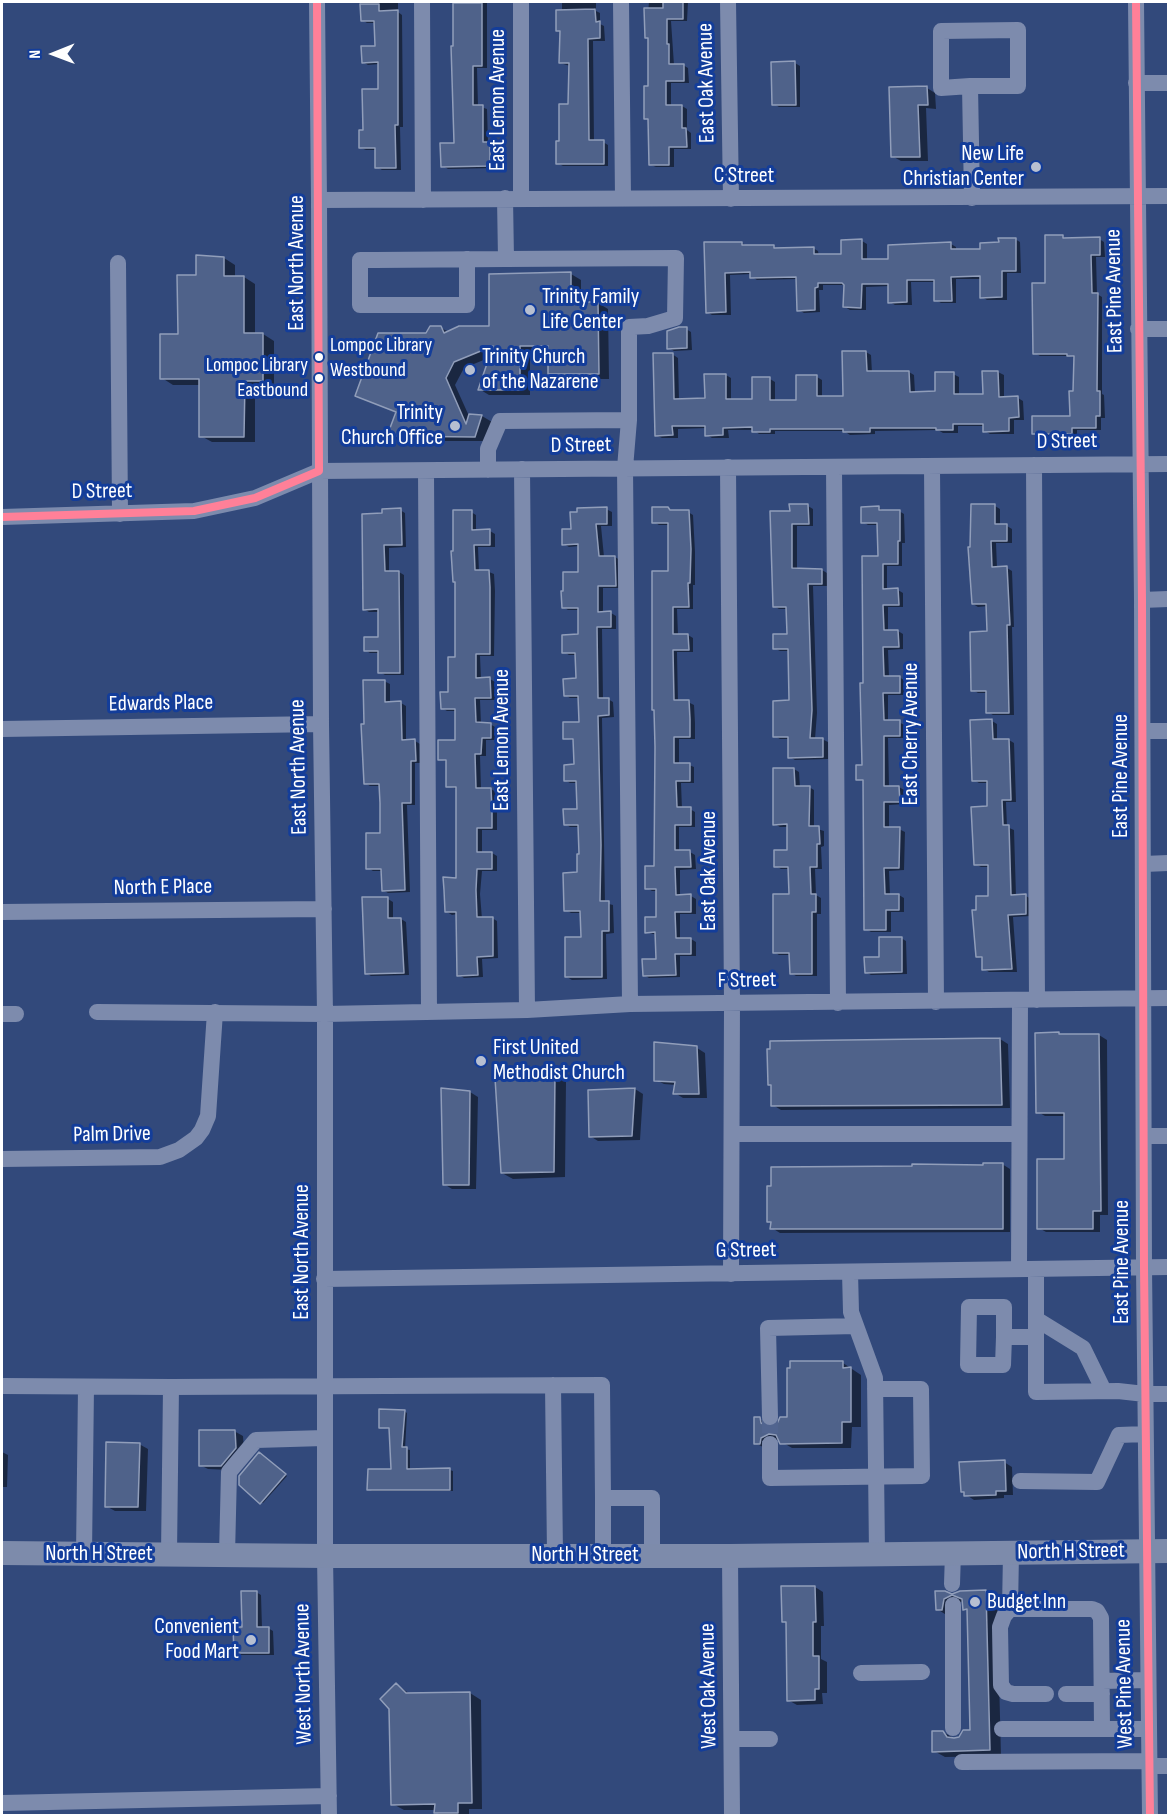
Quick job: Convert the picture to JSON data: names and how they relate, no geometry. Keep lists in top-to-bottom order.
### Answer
{
  "streets": {
    "highway": ["North H Street"],
    "street": [
      "East Oak Avenue",
      "East Lemon Avenue",
      "C Street",
      "East North Avenue",
      "East Pine Avenue",
      "D Street",
      "Edwards Place",
      "East Cherry Avenue",
      "North E Place",
      "F Street",
      "Palm Drive",
      "G Street",
      "West North Avenue",
      "West Pine Avenue",
      "West Oak Avenue"
    ]
  },
  "crossings": [
    ["East Oak Avenue", "C Street"],
    ["East Oak Avenue", "D Street"],
    ["East Oak Avenue", "F Street"],
    ["East Oak Avenue", "G Street"],
    ["East Lemon Avenue", "C Street"],
    ["East Lemon Avenue", "D Street"],
    ["East Lemon Avenue", "F Street"],
    ["C Street", "East North Avenue"],
    ["C Street", "East Pine Avenue"],
    ["East North Avenue", "D Street"],
    ["East North Avenue", "Edwards Place"],
    ["East North Avenue", "North E Place"],
    ["East North Avenue", "F Street"],
    ["East North Avenue", "G Street"],
    ["East North Avenue", "West North Avenue"],
    ["East Pine Avenue", "D Street"],
    ["East Pine Avenue", "F Street"],
    ["East Pine Avenue", "G Street"],
    ["East Pine Avenue", "North H Street"],
    ["East Pine Avenue", "West Pine Avenue"],
    ["D Street", "East Cherry Avenue"],
    ["East Cherry Avenue", "F Street"],
    ["North H Street", "West North Avenue"],
    ["North H Street", "West Pine Avenue"],
    ["North H Street", "West Oak Avenue"]
  ],
  "places": [
    "New Life Christian Center",
    "Trinity Family Life Center",
    "Lompoc Library Westbound",
    "Trinity Church of the Nazarene",
    "Lompoc Library Eastbound",
    "Trinity Church Office",
    "First United Methodist Church",
    "Budget Inn",
    "Convenient Food Mart"
  ],
  "north": "left"
}
